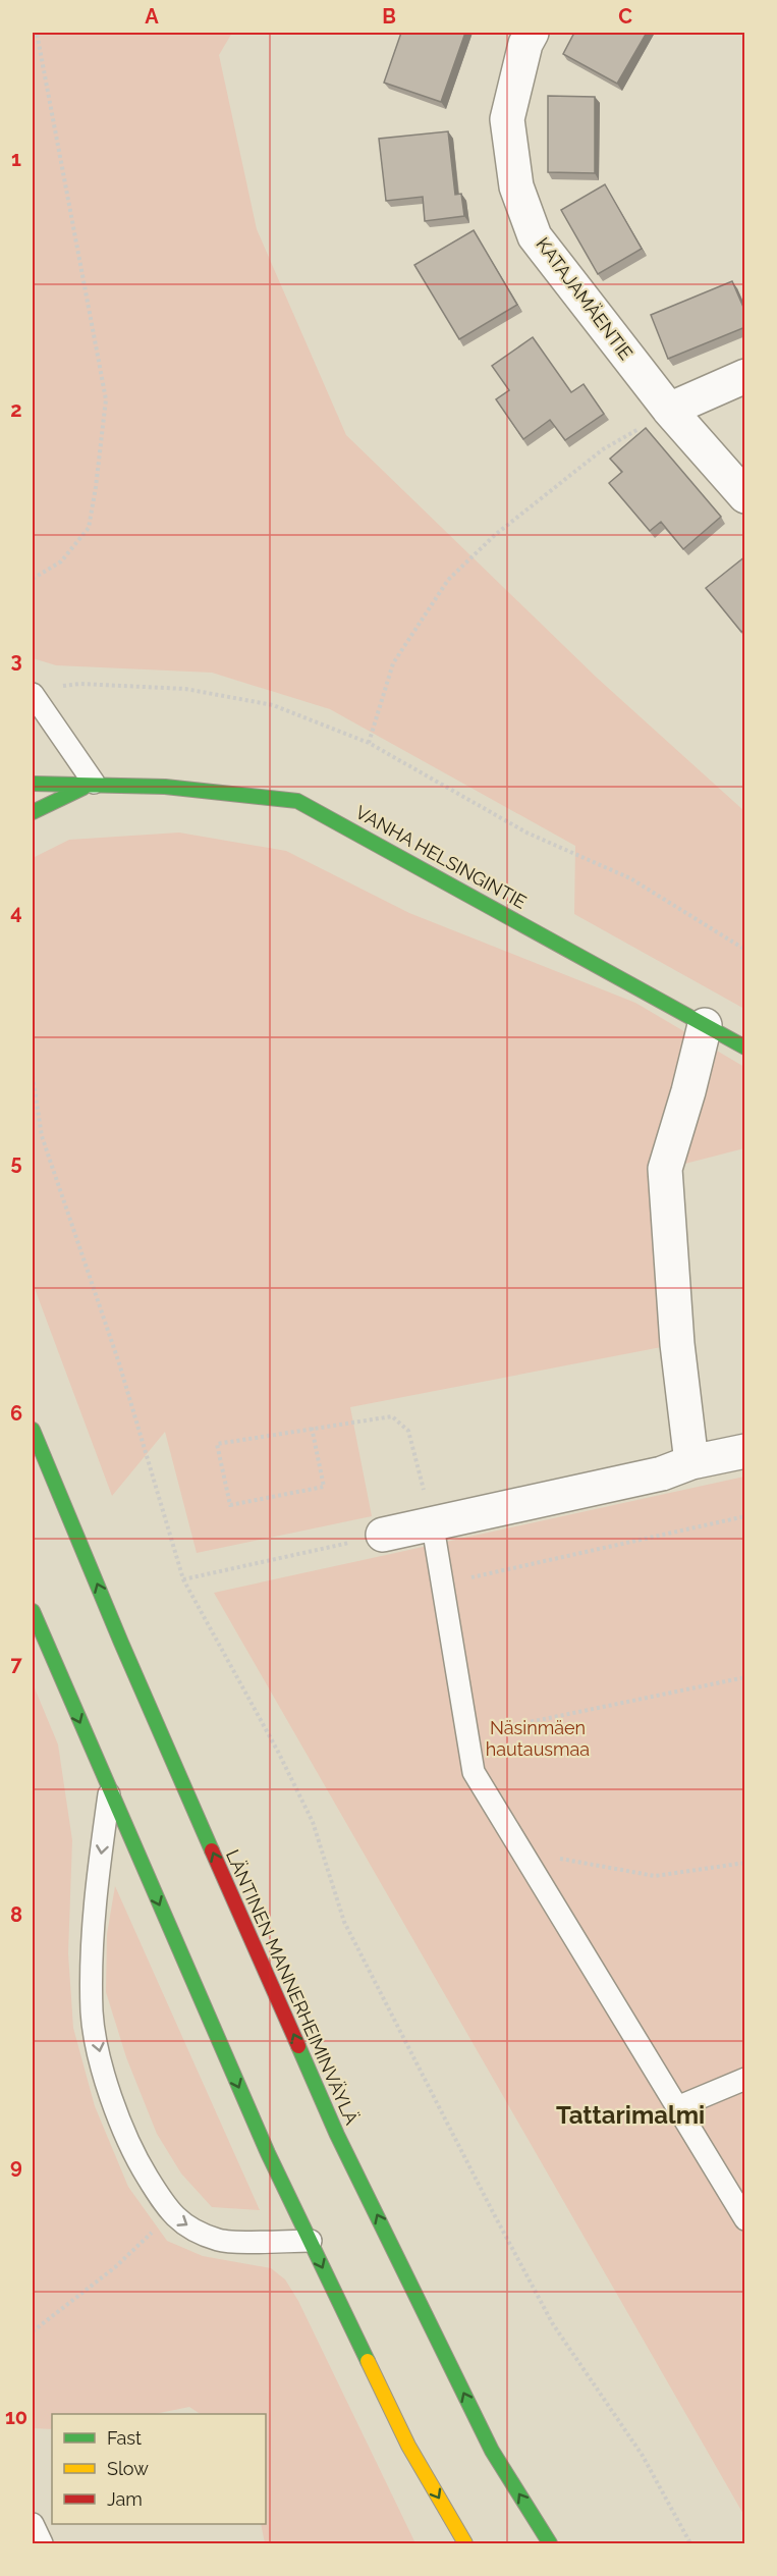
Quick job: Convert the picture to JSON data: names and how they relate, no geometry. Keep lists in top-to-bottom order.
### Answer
{
  "streets": {
    "main road": ["VANHA HELSINGINTIE", "LÄNTINEN MANNERHEIMINVÄYLÄ"],
    "street": ["KATAJAMÄENTIE"]
  },
  "districts": ["Tattarimalmi"],
  "parks": ["Näsinmäen hautausmaa"],
  "legend": ["Fast", "Slow", "Jam"],
  "grid": {
    "columns": ["A", "B", "C"],
    "rows": [
      "1",
      "2",
      "3",
      "4",
      "5",
      "6",
      "7",
      "8",
      "9",
      "10"
    ]
  }
}
